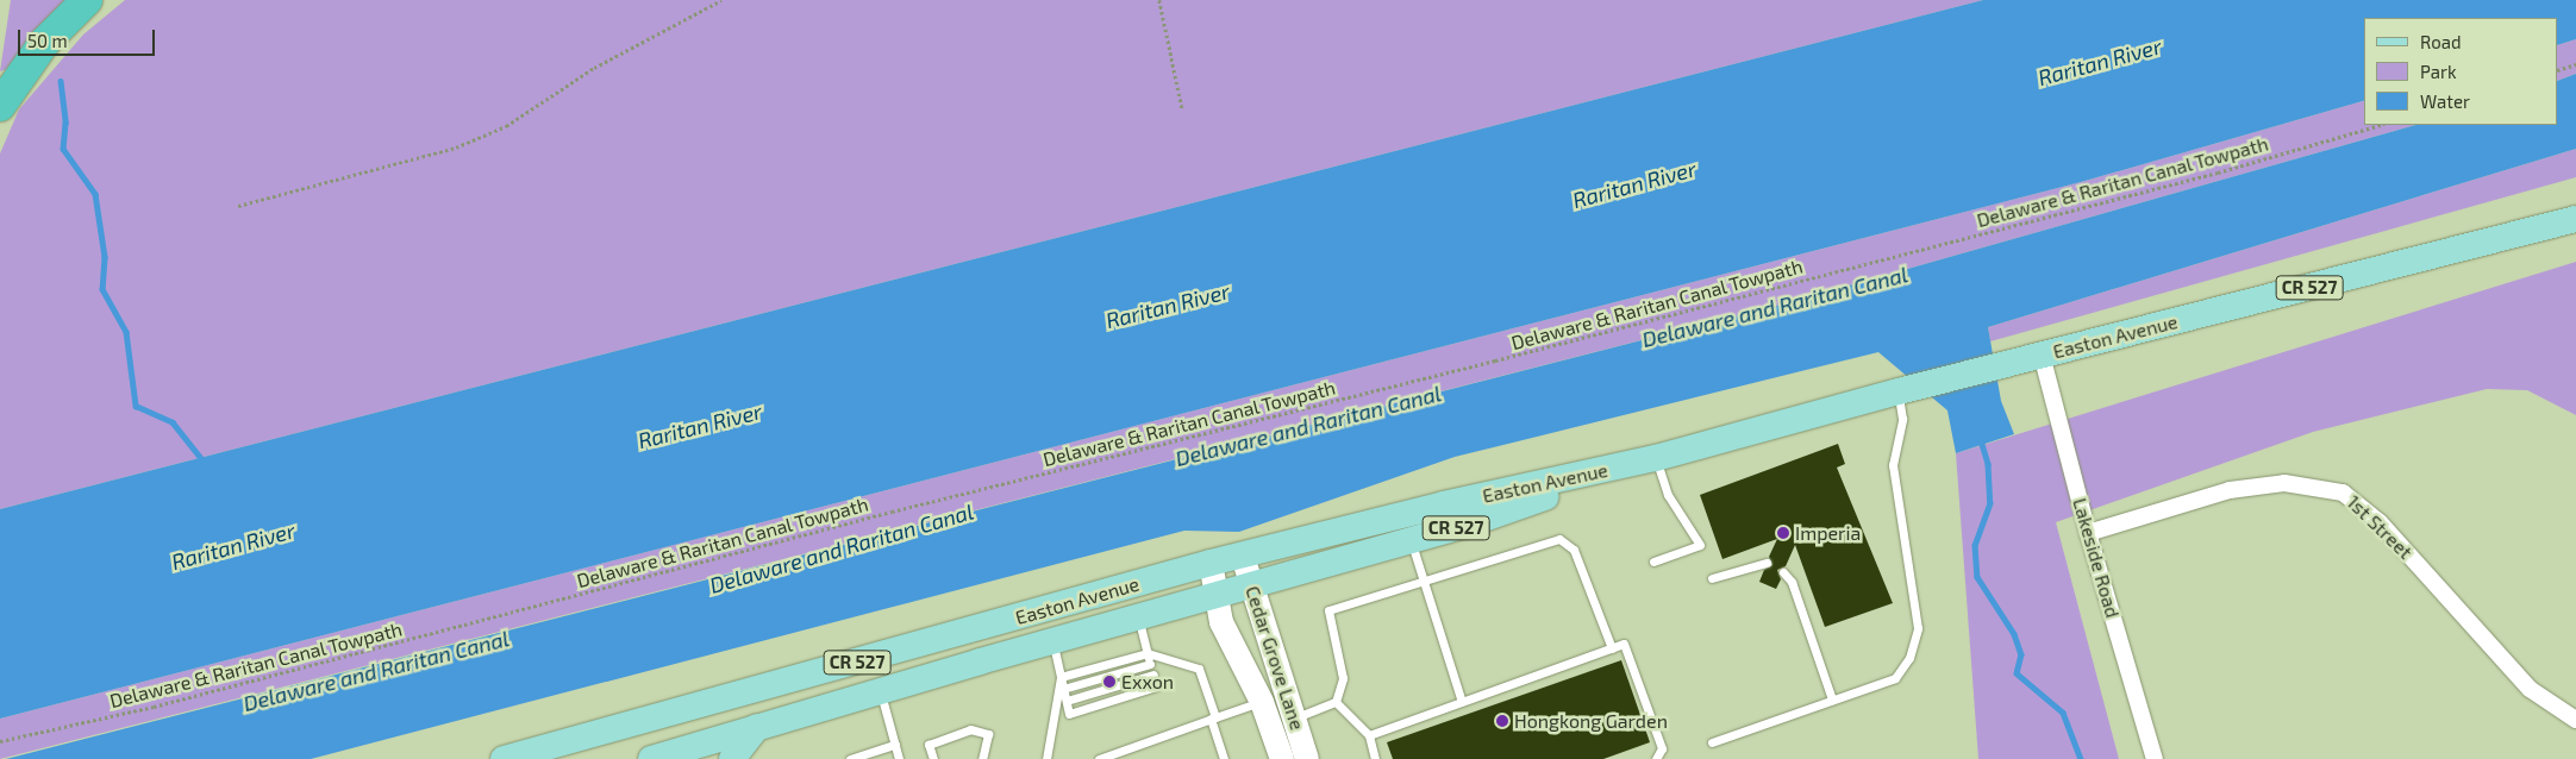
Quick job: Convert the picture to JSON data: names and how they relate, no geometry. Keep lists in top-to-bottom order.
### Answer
{
  "streets": {
    "main road": ["CR 527", "Easton Avenue", "Cedar Grove Lane"],
    "street": ["1st Street", "Lakeside Road"],
    "path": ["Delaware & Raritan Canal Towpath"]
  },
  "crossings": [
    ["Easton Avenue", "Lakeside Road"],
    ["Easton Avenue", "Cedar Grove Lane"],
    ["1st Street", "Lakeside Road"]
  ],
  "water": ["Raritan River", "Delaware and Raritan Canal"],
  "places": ["Imperia", "Exxon", "Hongkong Garden"],
  "legend": ["Road", "Park", "Water"],
  "scale_bar": "50 m"
}
